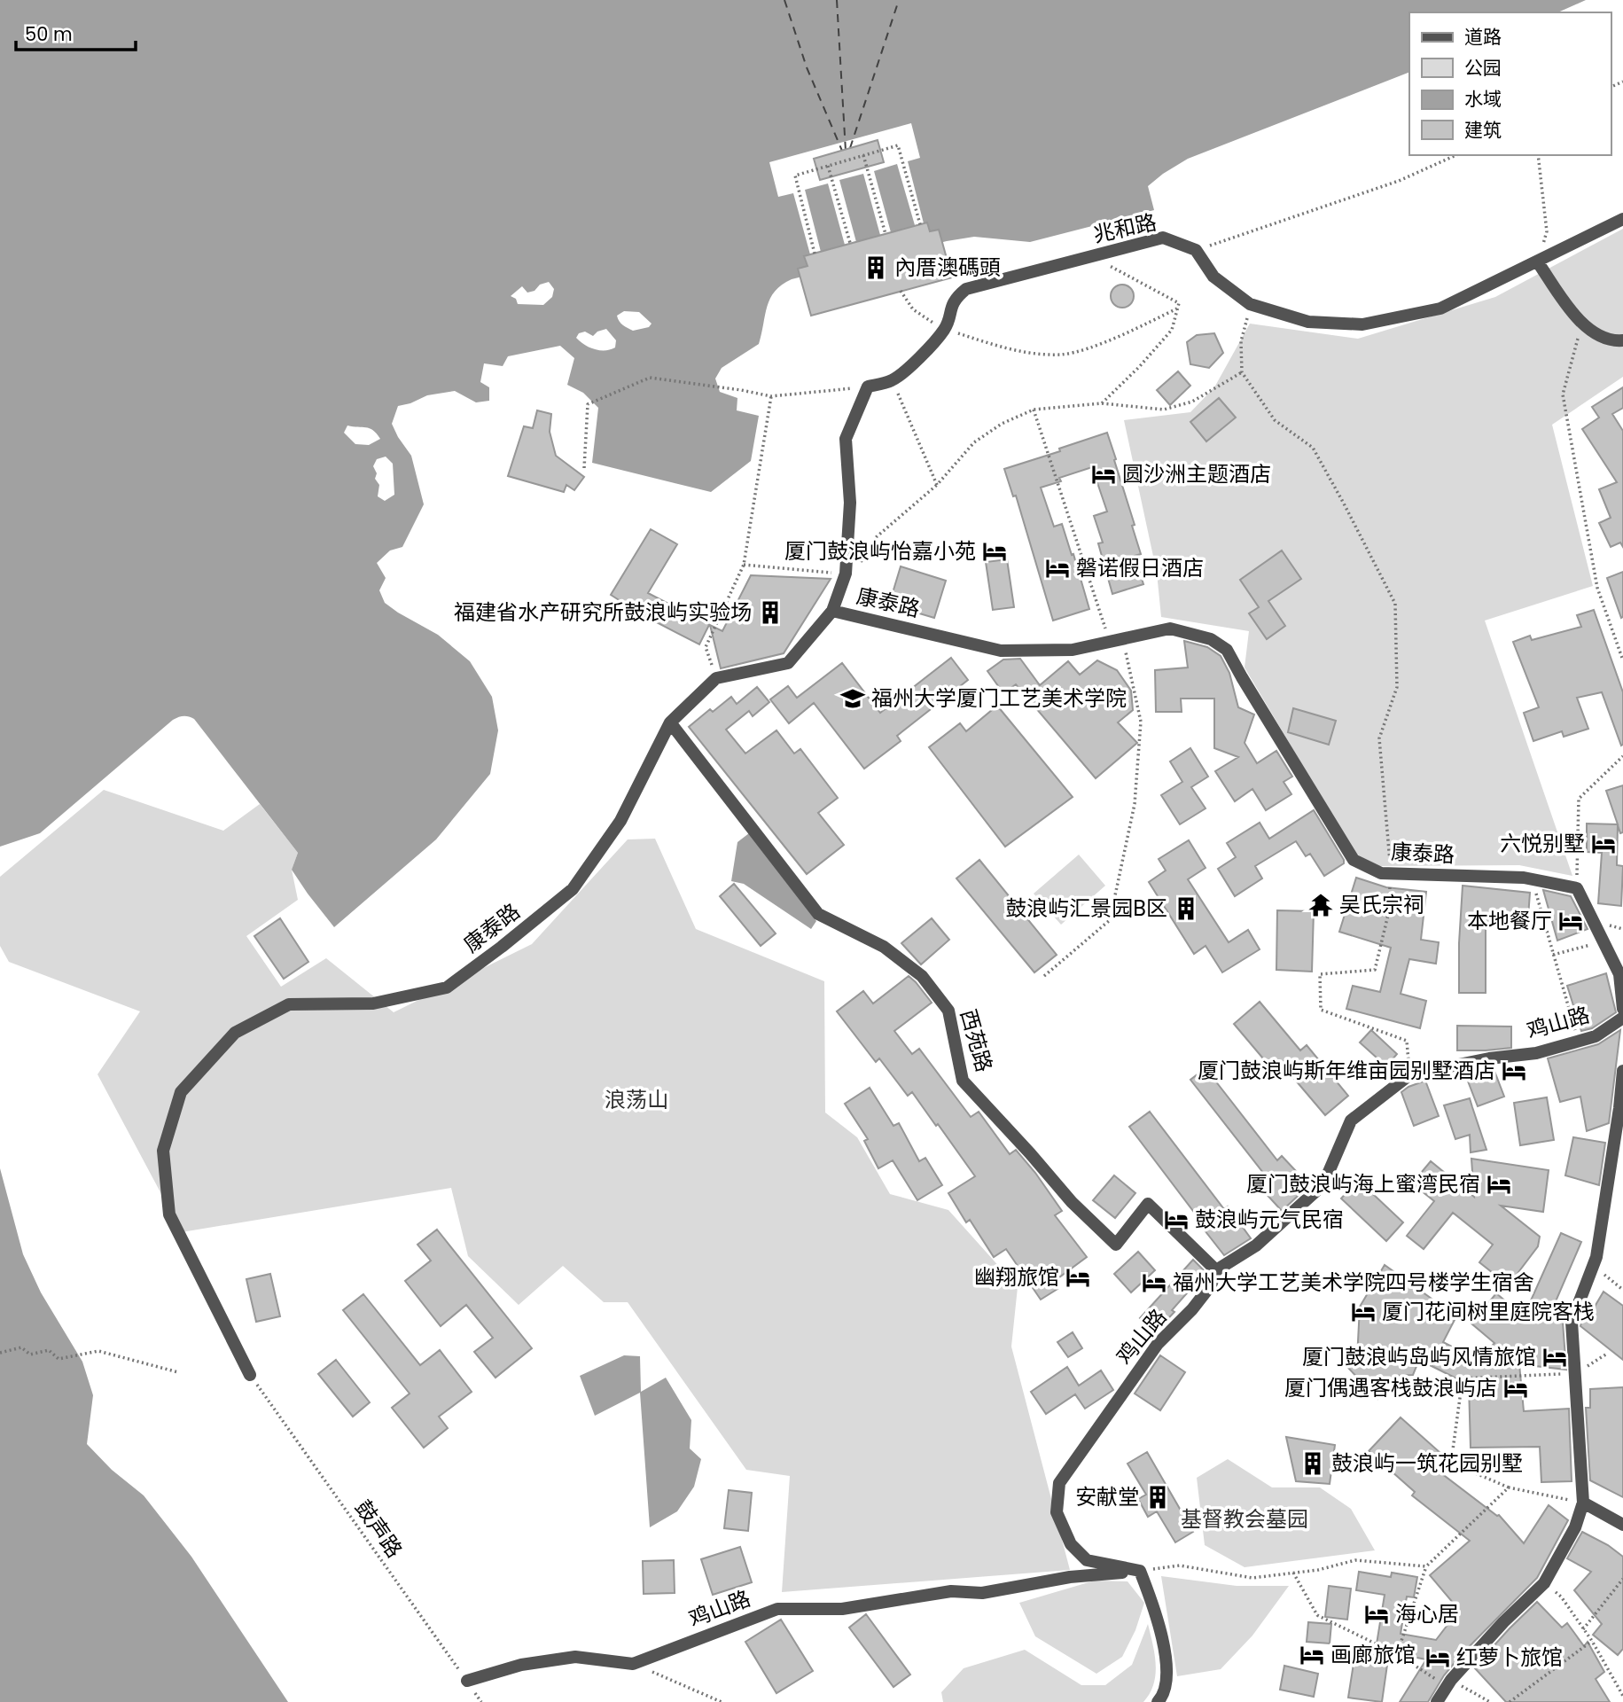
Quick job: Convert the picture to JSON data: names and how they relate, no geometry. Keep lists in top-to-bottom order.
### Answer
{
  "streets": {
    "street": [
      "兆和路",
      "康泰路",
      "鸡山路",
      "西苑路"
    ],
    "path": ["鼓声路"]
  },
  "crossings": [
    ["康泰路", "西苑路"],
    ["康泰路", "鼓声路"],
    ["鸡山路", "西苑路"],
    ["鸡山路", "鼓声路"]
  ],
  "parks": ["浪荡山", "基督教会墓园"],
  "places": {
    "building": [
      "內厝澳碼頭",
      "福建省水产研究所鼓浪屿实验场",
      "鼓浪屿汇景园B区",
      "鼓浪屿一筑花园别墅",
      "安献堂"
    ],
    "hotel": [
      "圆沙洲主题酒店",
      "厦门鼓浪屿怡嘉小苑",
      "磐诺假日酒店",
      "六悦别墅",
      "本地餐厅",
      "厦门鼓浪屿斯年维亩园别墅酒店",
      "厦门鼓浪屿海上蜜湾民宿",
      "鼓浪屿元气民宿",
      "幽翔旅馆",
      "福州大学工艺美术学院四号楼学生宿舍",
      "厦门花间树里庭院客栈",
      "厦门鼓浪屿岛屿风情旅馆",
      "厦门偶遇客栈鼓浪屿店",
      "海心居",
      "画廊旅馆",
      "红萝卜旅馆"
    ],
    "school or university": ["福州大学厦门工艺美术学院"],
    "temple": ["吴氏宗祠"]
  },
  "legend": [
    "道路",
    "公园",
    "水域",
    "建筑"
  ],
  "scale_bar": "50 m"
}
